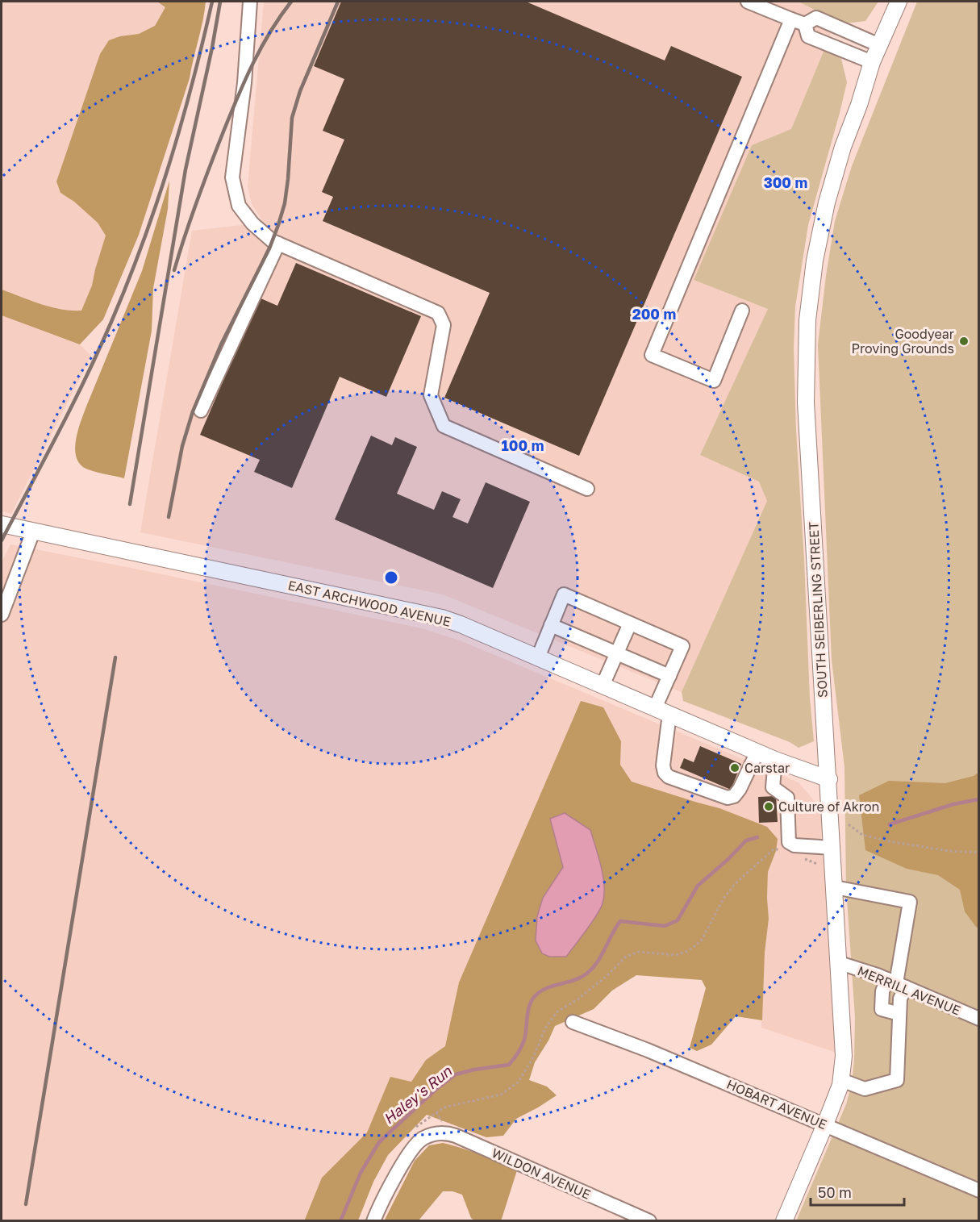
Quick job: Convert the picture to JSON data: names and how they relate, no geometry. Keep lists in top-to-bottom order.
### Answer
{
  "streets": {
    "main road": ["EAST ARCHWOOD AVENUE", "SOUTH SEIBERLING STREET"],
    "street": ["MERRILL AVENUE", "HOBART AVENUE", "WILDON AVENUE"]
  },
  "crossings": [
    ["EAST ARCHWOOD AVENUE", "SOUTH SEIBERLING STREET"],
    ["SOUTH SEIBERLING STREET", "MERRILL AVENUE"],
    ["SOUTH SEIBERLING STREET", "HOBART AVENUE"]
  ],
  "water": ["Haley's Run"],
  "places": ["Goodyear Proving Grounds", "Carstar", "Culture of Akron"],
  "scale_bar": "50 m",
  "rings": ["300 m", "200 m", "100 m"]
}
